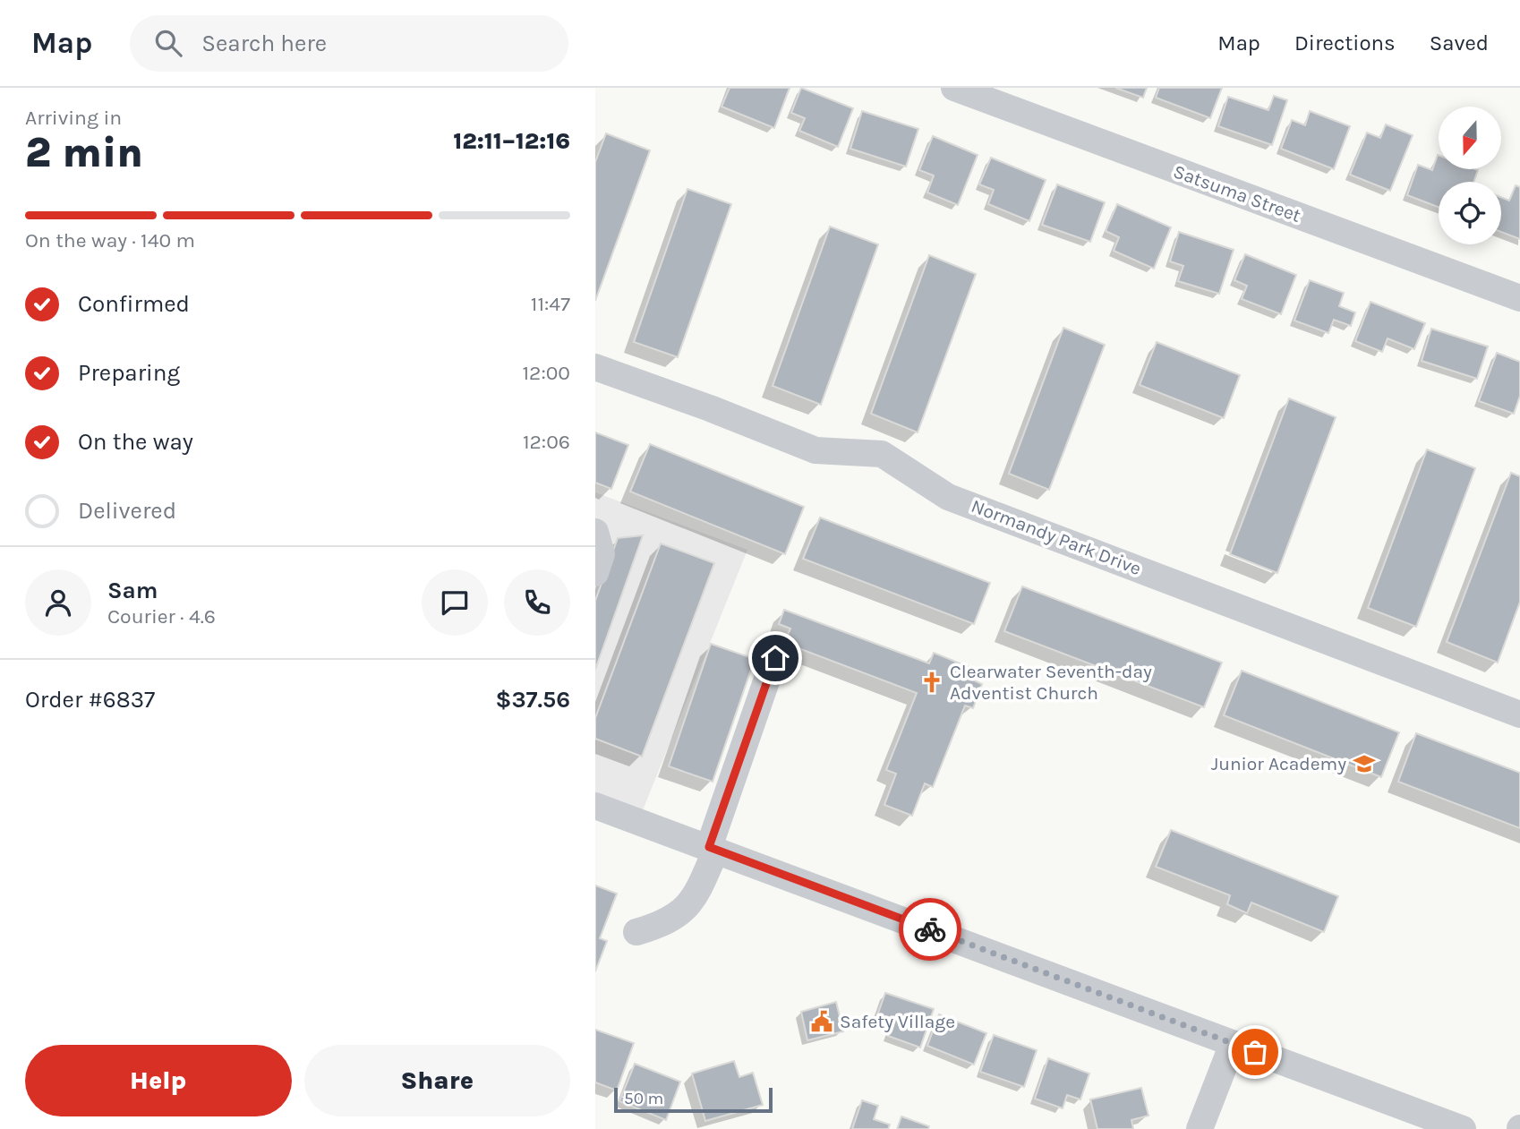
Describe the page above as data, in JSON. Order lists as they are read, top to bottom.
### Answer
{
  "streets": {
    "street": ["Satsuma Street", "Normandy Park Drive"]
  },
  "places": {
    "church": ["Clearwater Seventh-day Adventist Church"],
    "school or university": ["Junior Academy"],
    "public building": ["Safety Village"]
  },
  "scale_bar": "50 m",
  "north": "bottom",
  "page": {
    "header": "Map",
    "search": "Search here",
    "nav": ["Map", "Directions", "Saved"],
    "heading": ["2 min", "Arriving in", "12:11–12:16"],
    "panel": [
      "Sam",
      "Courier · 4.6",
      "Order #6837",
      "$37.56"
    ],
    "bar": "On the way · 140 m",
    "list": [
      ["Confirmed", "11:47"],
      ["Preparing", "12:00"],
      ["On the way", "12:06"],
      "Delivered"
    ],
    "buttons": ["Help", "Share"],
    "scale": "50 m"
  }
}
